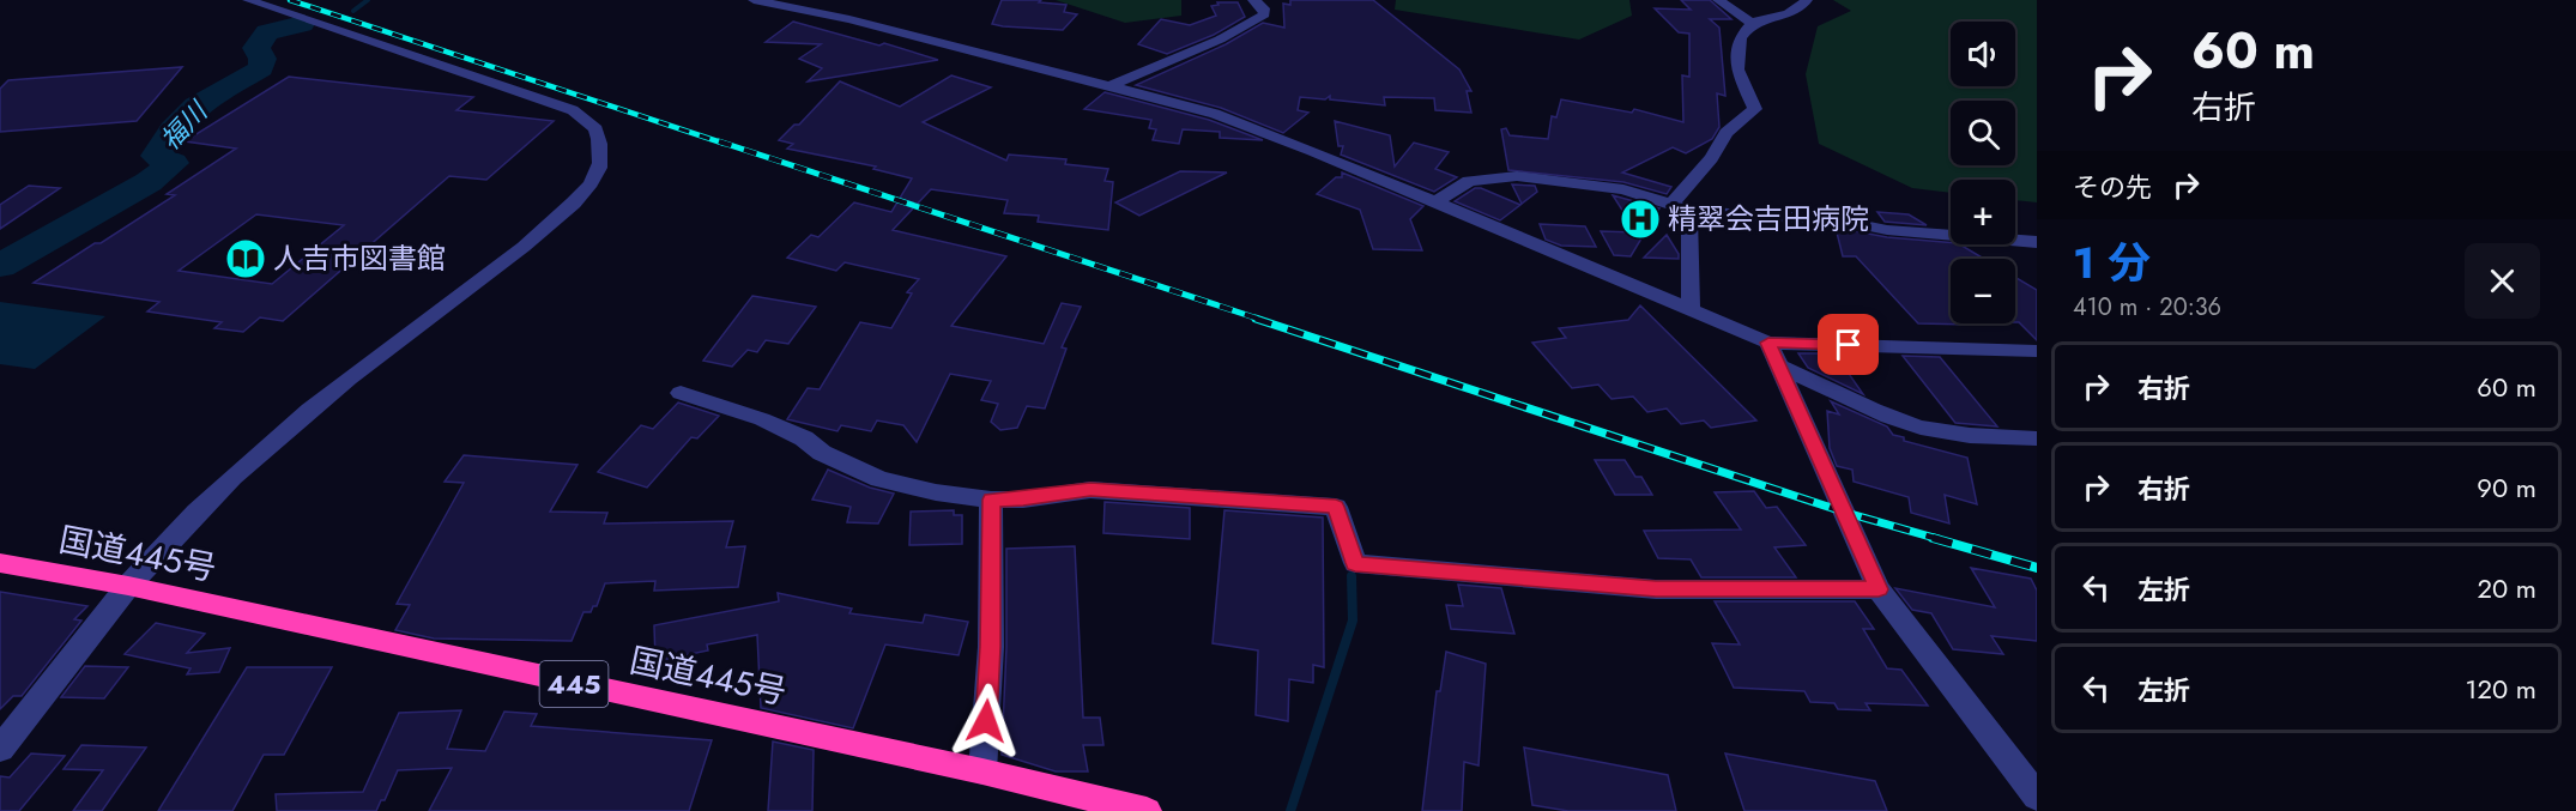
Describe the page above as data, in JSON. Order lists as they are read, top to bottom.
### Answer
{
  "streets": {
    "highway": ["国道445号", "445"]
  },
  "water": ["福川"],
  "places": {
    "hospital": ["精翠会吉田病院"],
    "library": ["人吉市図書館"]
  },
  "page": {
    "turn": ["60 m", "右折"],
    "map_buttons": ["+", "−"],
    "then": "その先",
    "heading": ["1 分", "410 m · 20:36"],
    "list": [
      {
        "name": "右折",
        "value": "60 m"
      },
      {
        "name": "右折",
        "value": "90 m"
      },
      {
        "name": "左折",
        "value": "20 m"
      },
      {
        "name": "左折",
        "value": "120 m"
      }
    ]
  }
}
